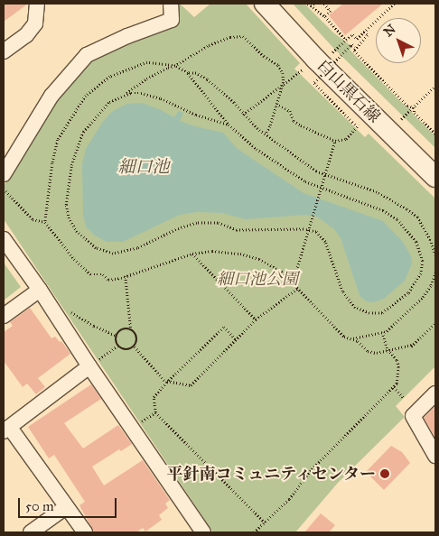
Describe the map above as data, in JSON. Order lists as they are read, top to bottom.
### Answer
{
  "streets": {
    "street": ["白山黒石線"]
  },
  "water": ["細口池"],
  "parks": ["細口池公園"],
  "places": ["平針南コミュニティセンター"],
  "scale_bar": "50 m",
  "north": "top left"
}
